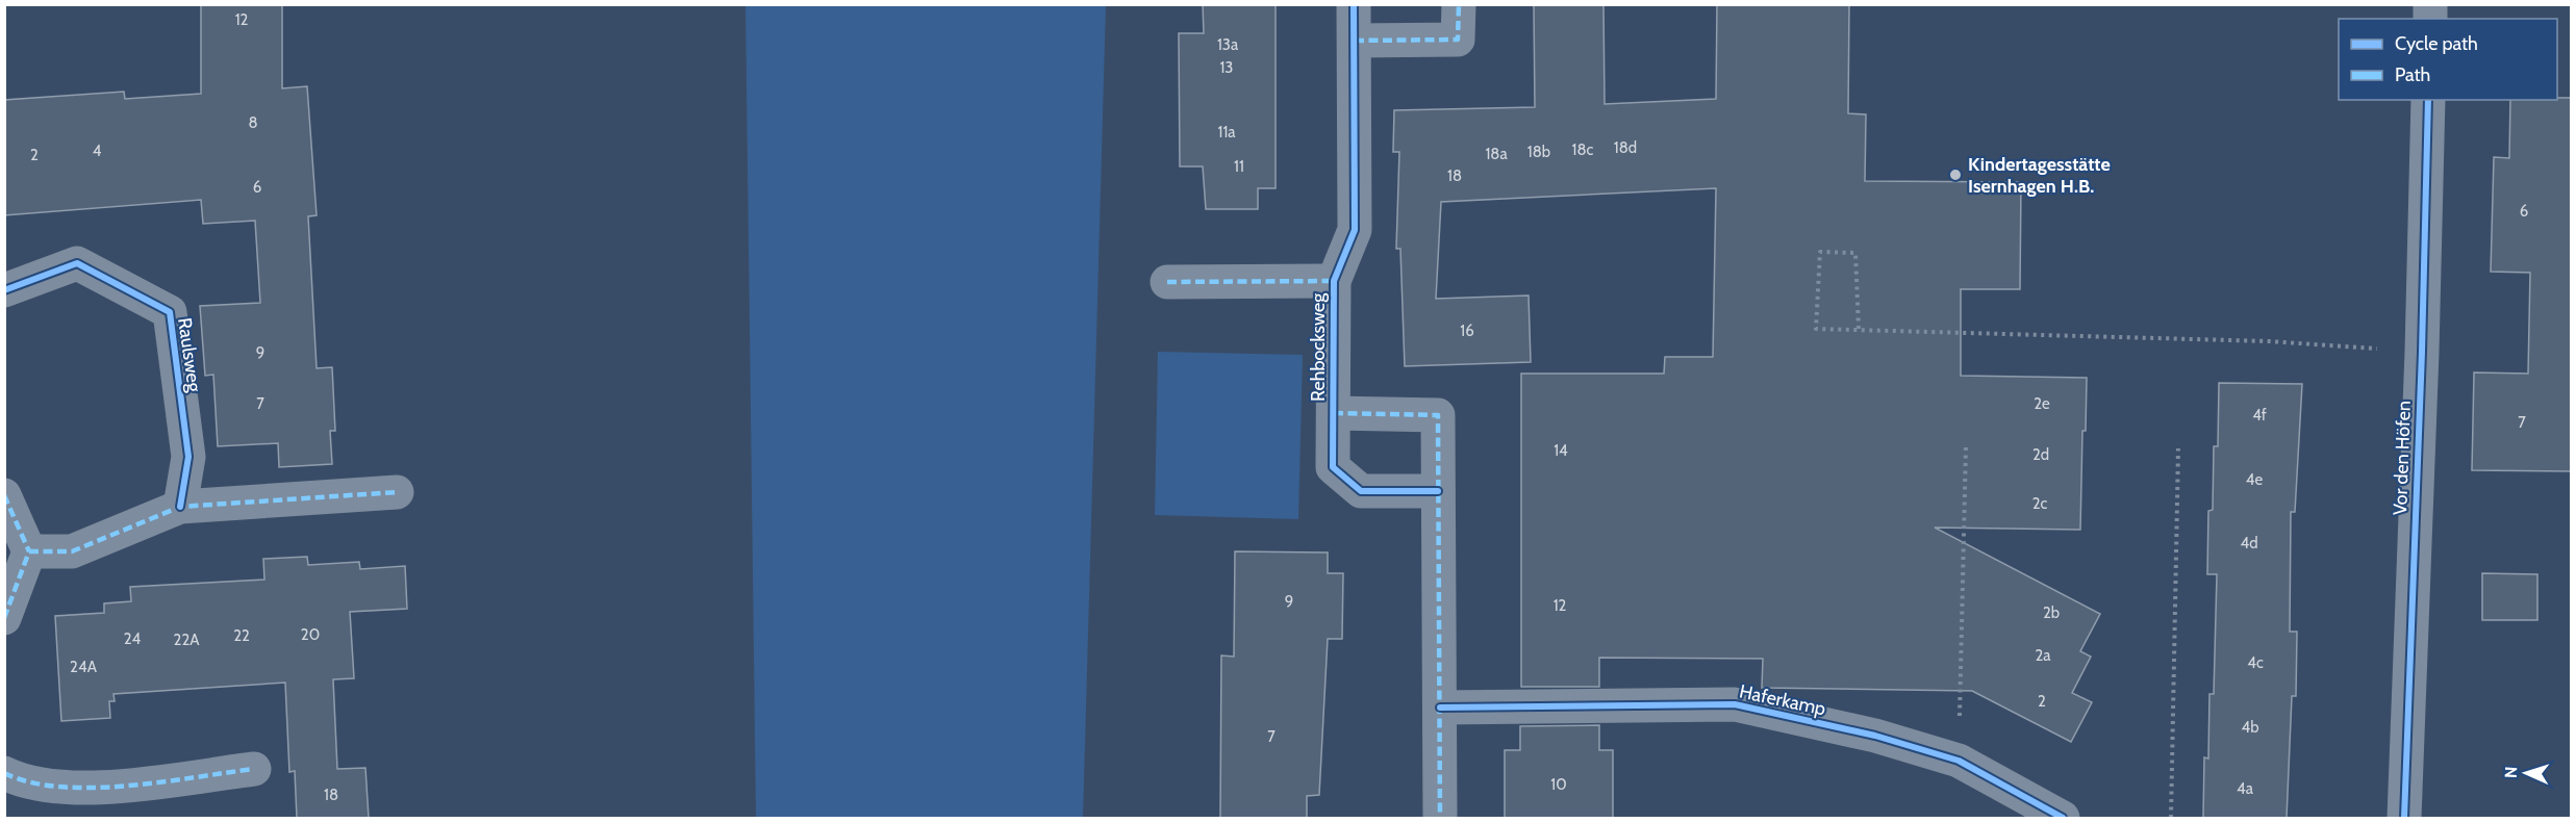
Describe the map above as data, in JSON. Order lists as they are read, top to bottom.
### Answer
{
  "streets": {
    "street": [
      "Rehbocksweg",
      "Raulsweg",
      "Vor den Höfen",
      "Haferkamp"
    ]
  },
  "crossings": [
    ["Rehbocksweg", "Haferkamp"]
  ],
  "places": ["Kindertagesstätte Isernhagen H.B."],
  "house_numbers": [
    "12",
    "13a",
    "13",
    "8",
    "11a",
    "18d",
    "18c",
    "4",
    "18b",
    "18a",
    "2",
    "11",
    "18",
    "6",
    "6",
    "16",
    "9",
    "7",
    "2e",
    "4f",
    "7",
    "14",
    "2d",
    "4e",
    "2c",
    "4d",
    "9",
    "12",
    "2b",
    "20",
    "22",
    "24",
    "22A",
    "2a",
    "4c",
    "24A",
    "2",
    "4b",
    "7",
    "10",
    "4a",
    "18"
  ],
  "legend": ["Cycle path", "Path"],
  "north": "left"
}
